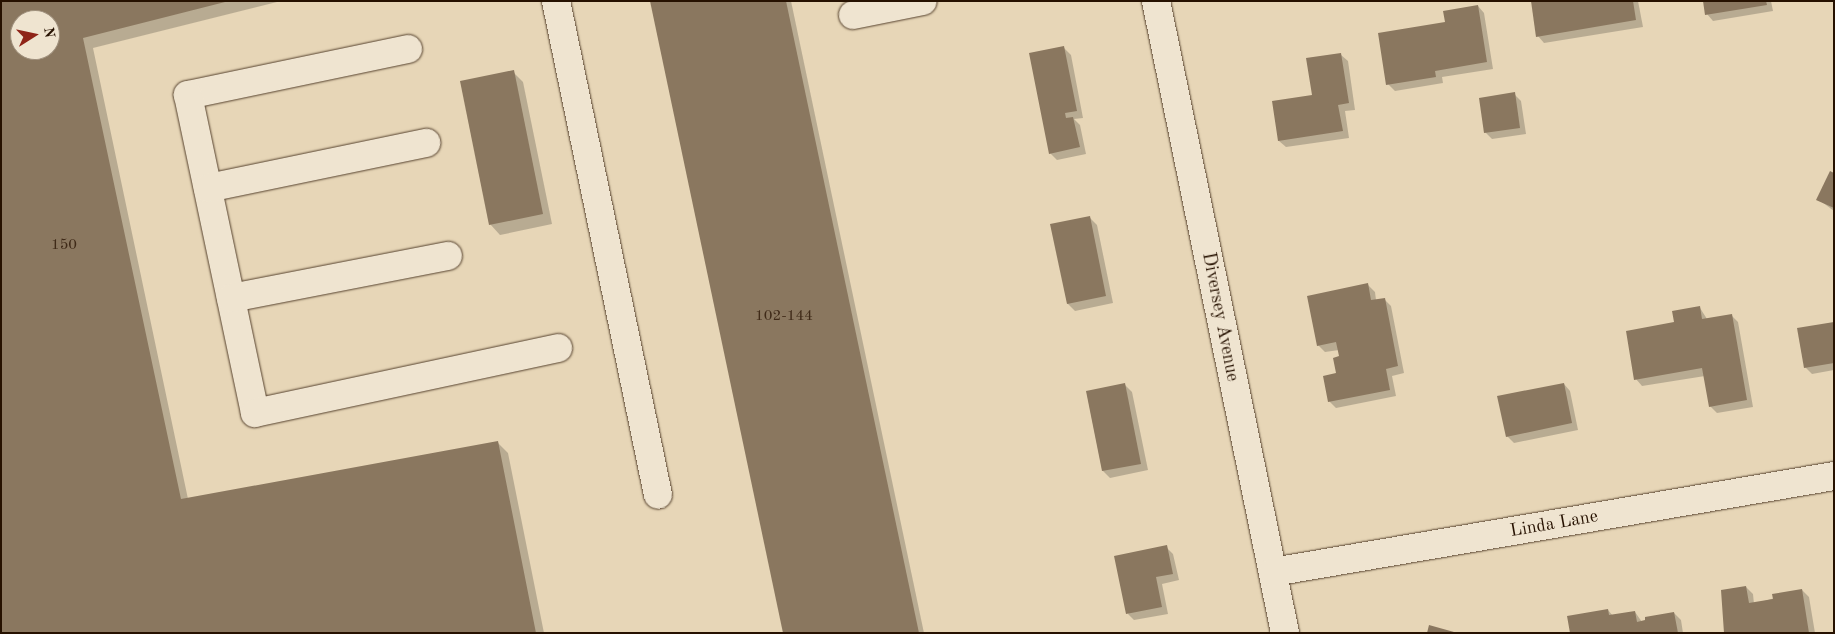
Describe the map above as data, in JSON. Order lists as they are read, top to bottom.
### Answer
{
  "streets": {
    "street": ["Diversey Avenue", "Linda Lane"]
  },
  "crossings": [
    ["Diversey Avenue", "Linda Lane"]
  ],
  "house_numbers": ["150", "102-144"],
  "north": "right"
}
